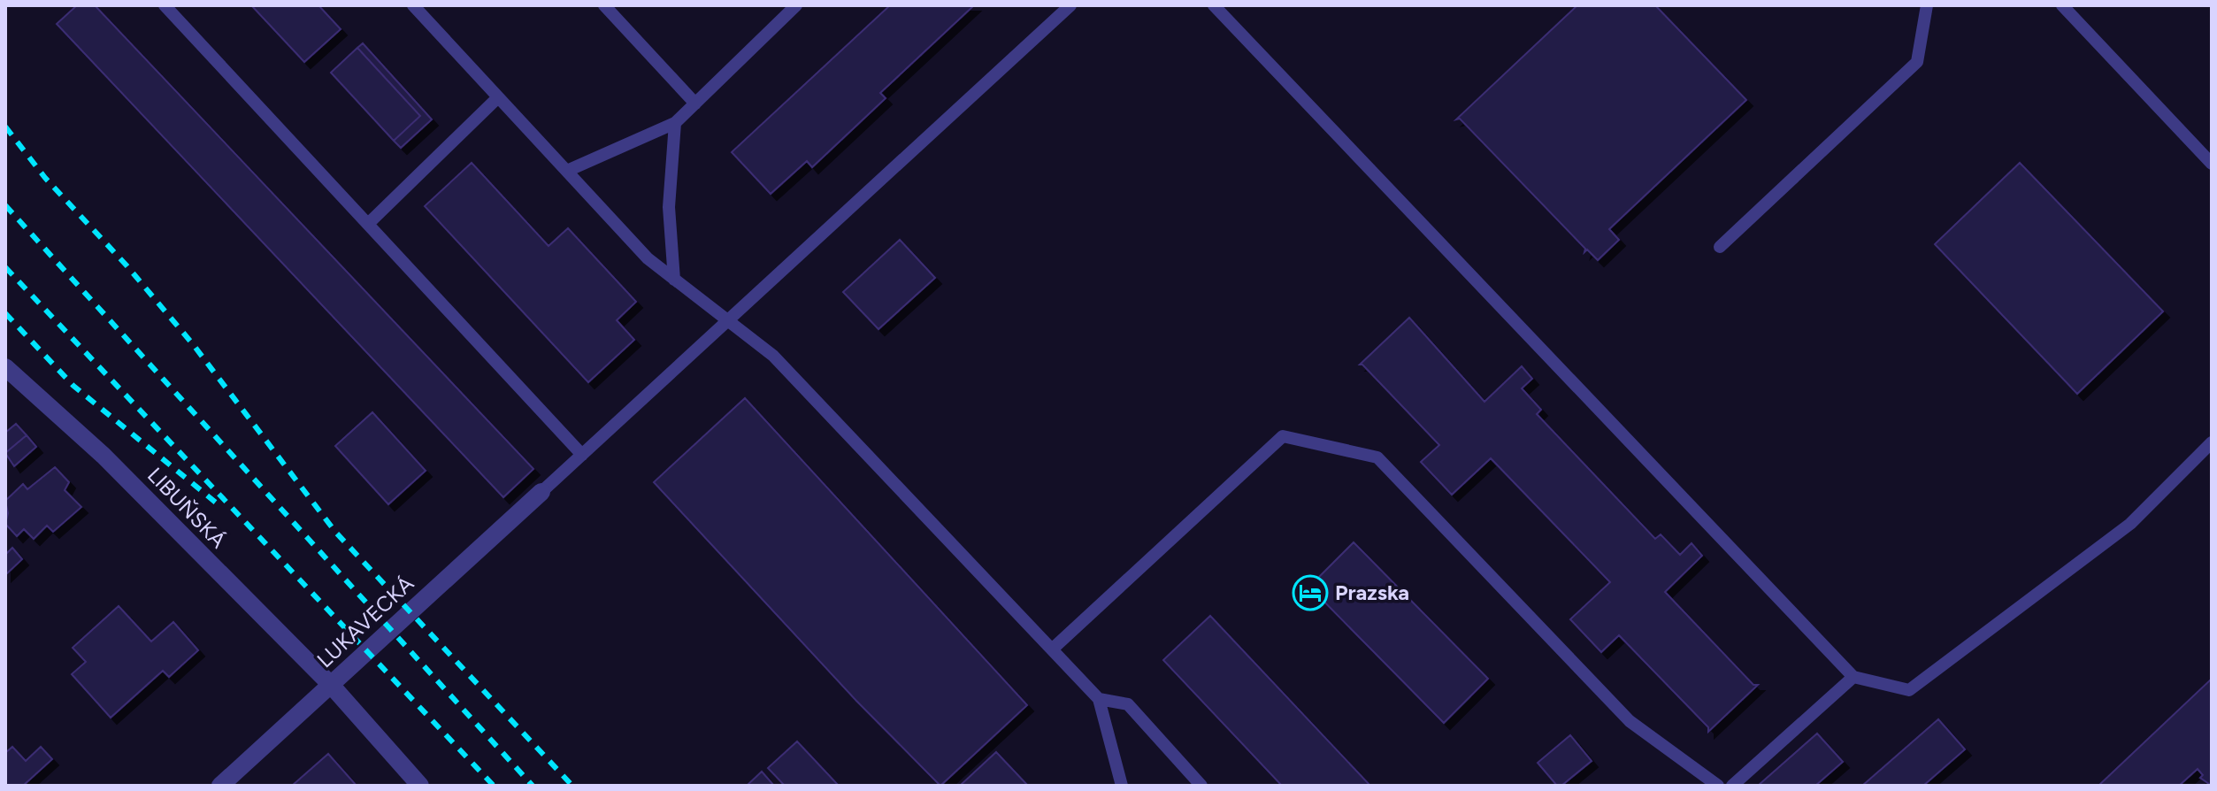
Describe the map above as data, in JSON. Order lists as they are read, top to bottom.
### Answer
{
  "streets": {
    "street": ["LIBUŇSKÁ", "LUKAVECKÁ"]
  },
  "crossings": [
    ["LIBUŇSKÁ", "LUKAVECKÁ"]
  ],
  "places": {
    "hotel": ["Prazska"]
  }
}
